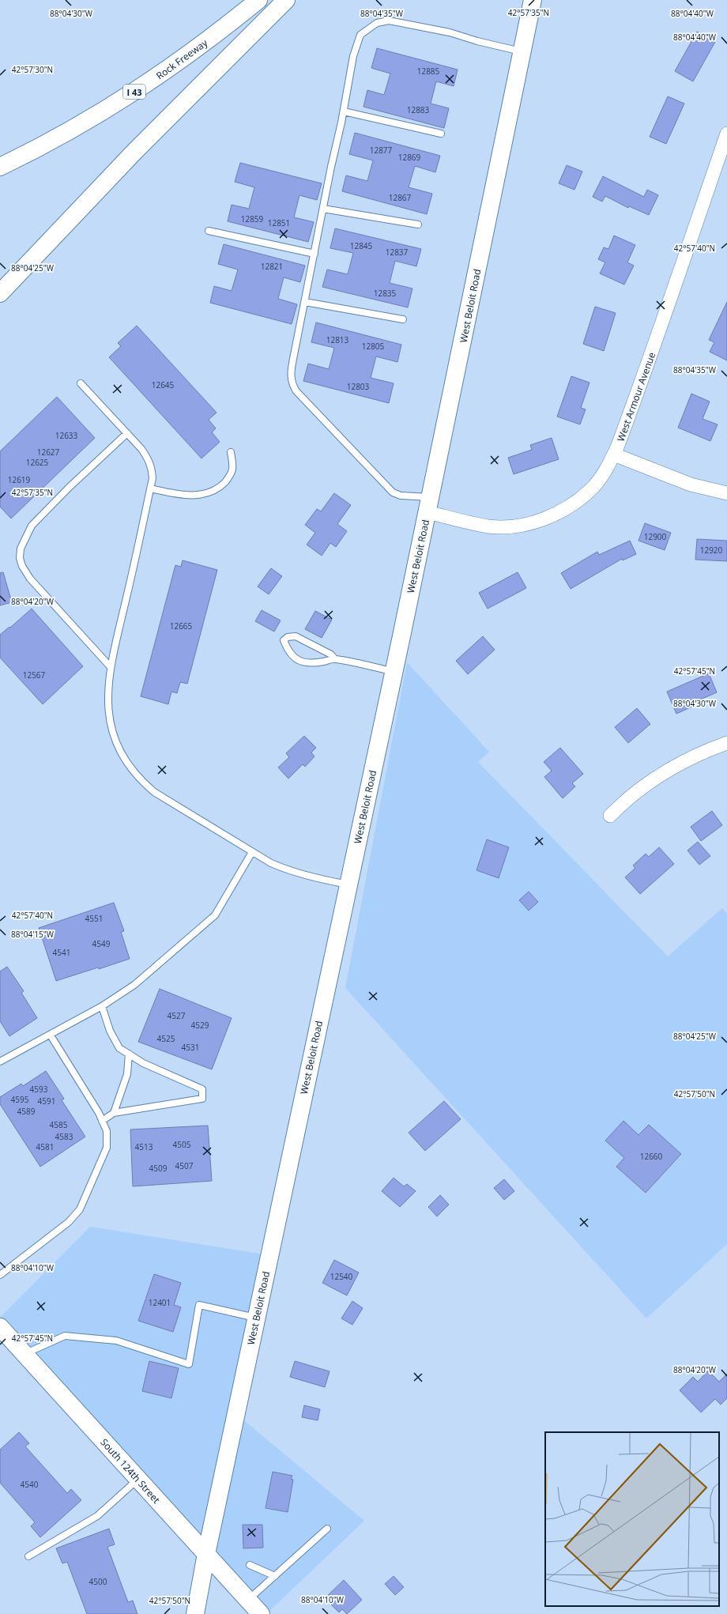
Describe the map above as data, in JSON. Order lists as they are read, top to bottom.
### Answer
{
  "streets": {
    "main road": [
      "Rock Freeway",
      "I 43",
      "West Beloit Road",
      "South 124th Street"
    ],
    "street": ["West Armour Avenue"]
  },
  "crossings": [
    ["West Beloit Road", "West Armour Avenue"],
    ["West Beloit Road", "South 124th Street"]
  ],
  "house_numbers": [
    "12885",
    "12883",
    "12877",
    "12869",
    "12867",
    "12859",
    "12851",
    "12845",
    "12837",
    "12821",
    "12835",
    "12813",
    "12805",
    "12645",
    "12803",
    "12633",
    "12627",
    "12625",
    "12619",
    "12900",
    "12920",
    "12665",
    "12567",
    "4551",
    "4549",
    "4541",
    "4527",
    "4529",
    "4525",
    "4531",
    "4593",
    "4595",
    "4591",
    "4589",
    "4585",
    "4583",
    "4505",
    "4581",
    "4513",
    "12660",
    "4507",
    "4509",
    "12540",
    "12401",
    "4540",
    "4500"
  ],
  "coordinates": [
    "42°57'35\"N",
    "88°04'30\"W",
    "88°04'35\"W",
    "88°04'40\"W",
    "42°57'30\"N",
    "42°57'40\"N",
    "88°04'25\"W",
    "88°04'20\"W",
    "42°57'45\"N",
    "88°04'15\"W",
    "42°57'50\"N",
    "88°04'10\"W"
  ]
}
